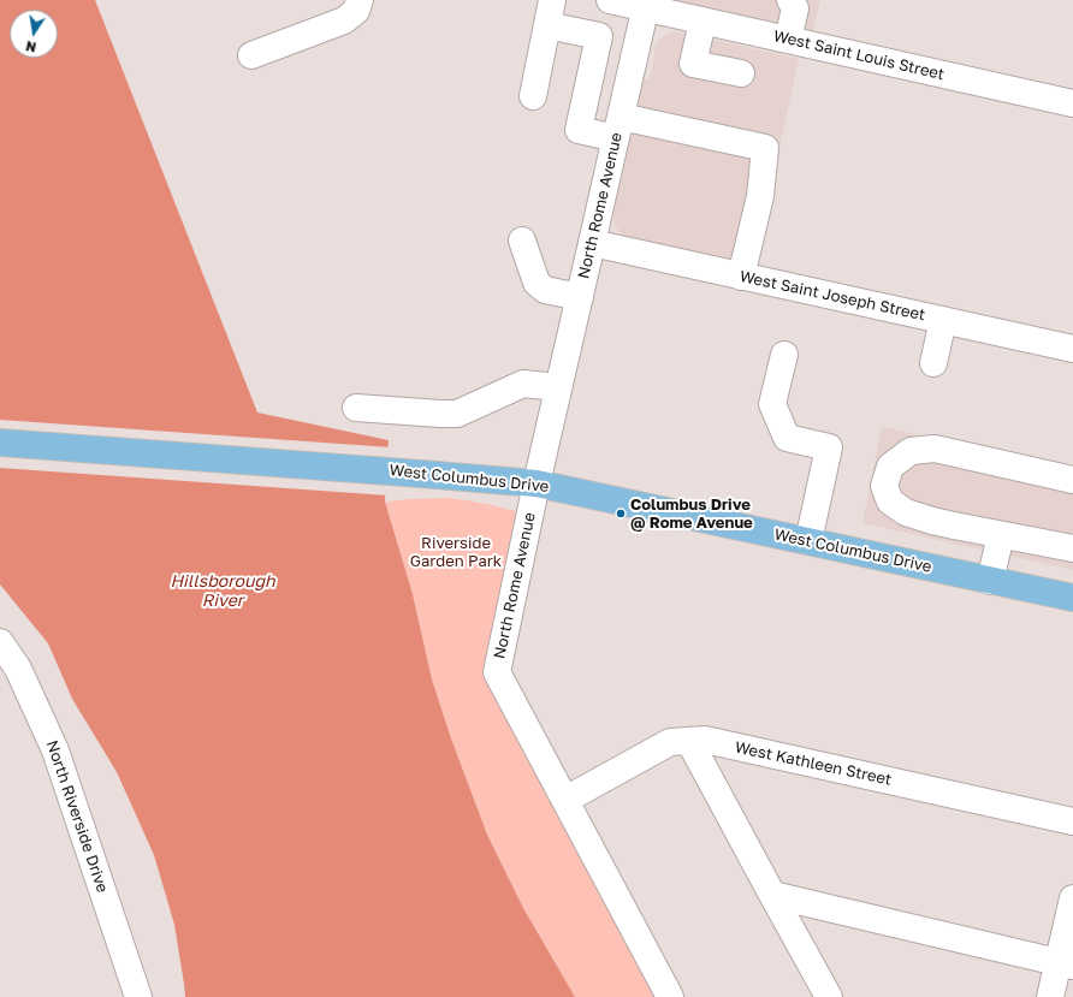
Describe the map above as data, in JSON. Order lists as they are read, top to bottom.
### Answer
{
  "streets": {
    "main road": ["West Columbus Drive"],
    "street": [
      "West Saint Louis Street",
      "North Rome Avenue",
      "West Saint Joseph Street",
      "West Kathleen Street",
      "North Riverside Drive"
    ]
  },
  "crossings": [
    ["West Saint Louis Street", "North Rome Avenue"],
    ["North Rome Avenue", "West Saint Joseph Street"],
    ["North Rome Avenue", "West Columbus Drive"],
    ["North Rome Avenue", "West Kathleen Street"]
  ],
  "water": ["Hillsborough River"],
  "parks": ["Riverside Garden Park"],
  "places": ["Columbus Drive @ Rome Avenue"],
  "north": "bottom"
}
